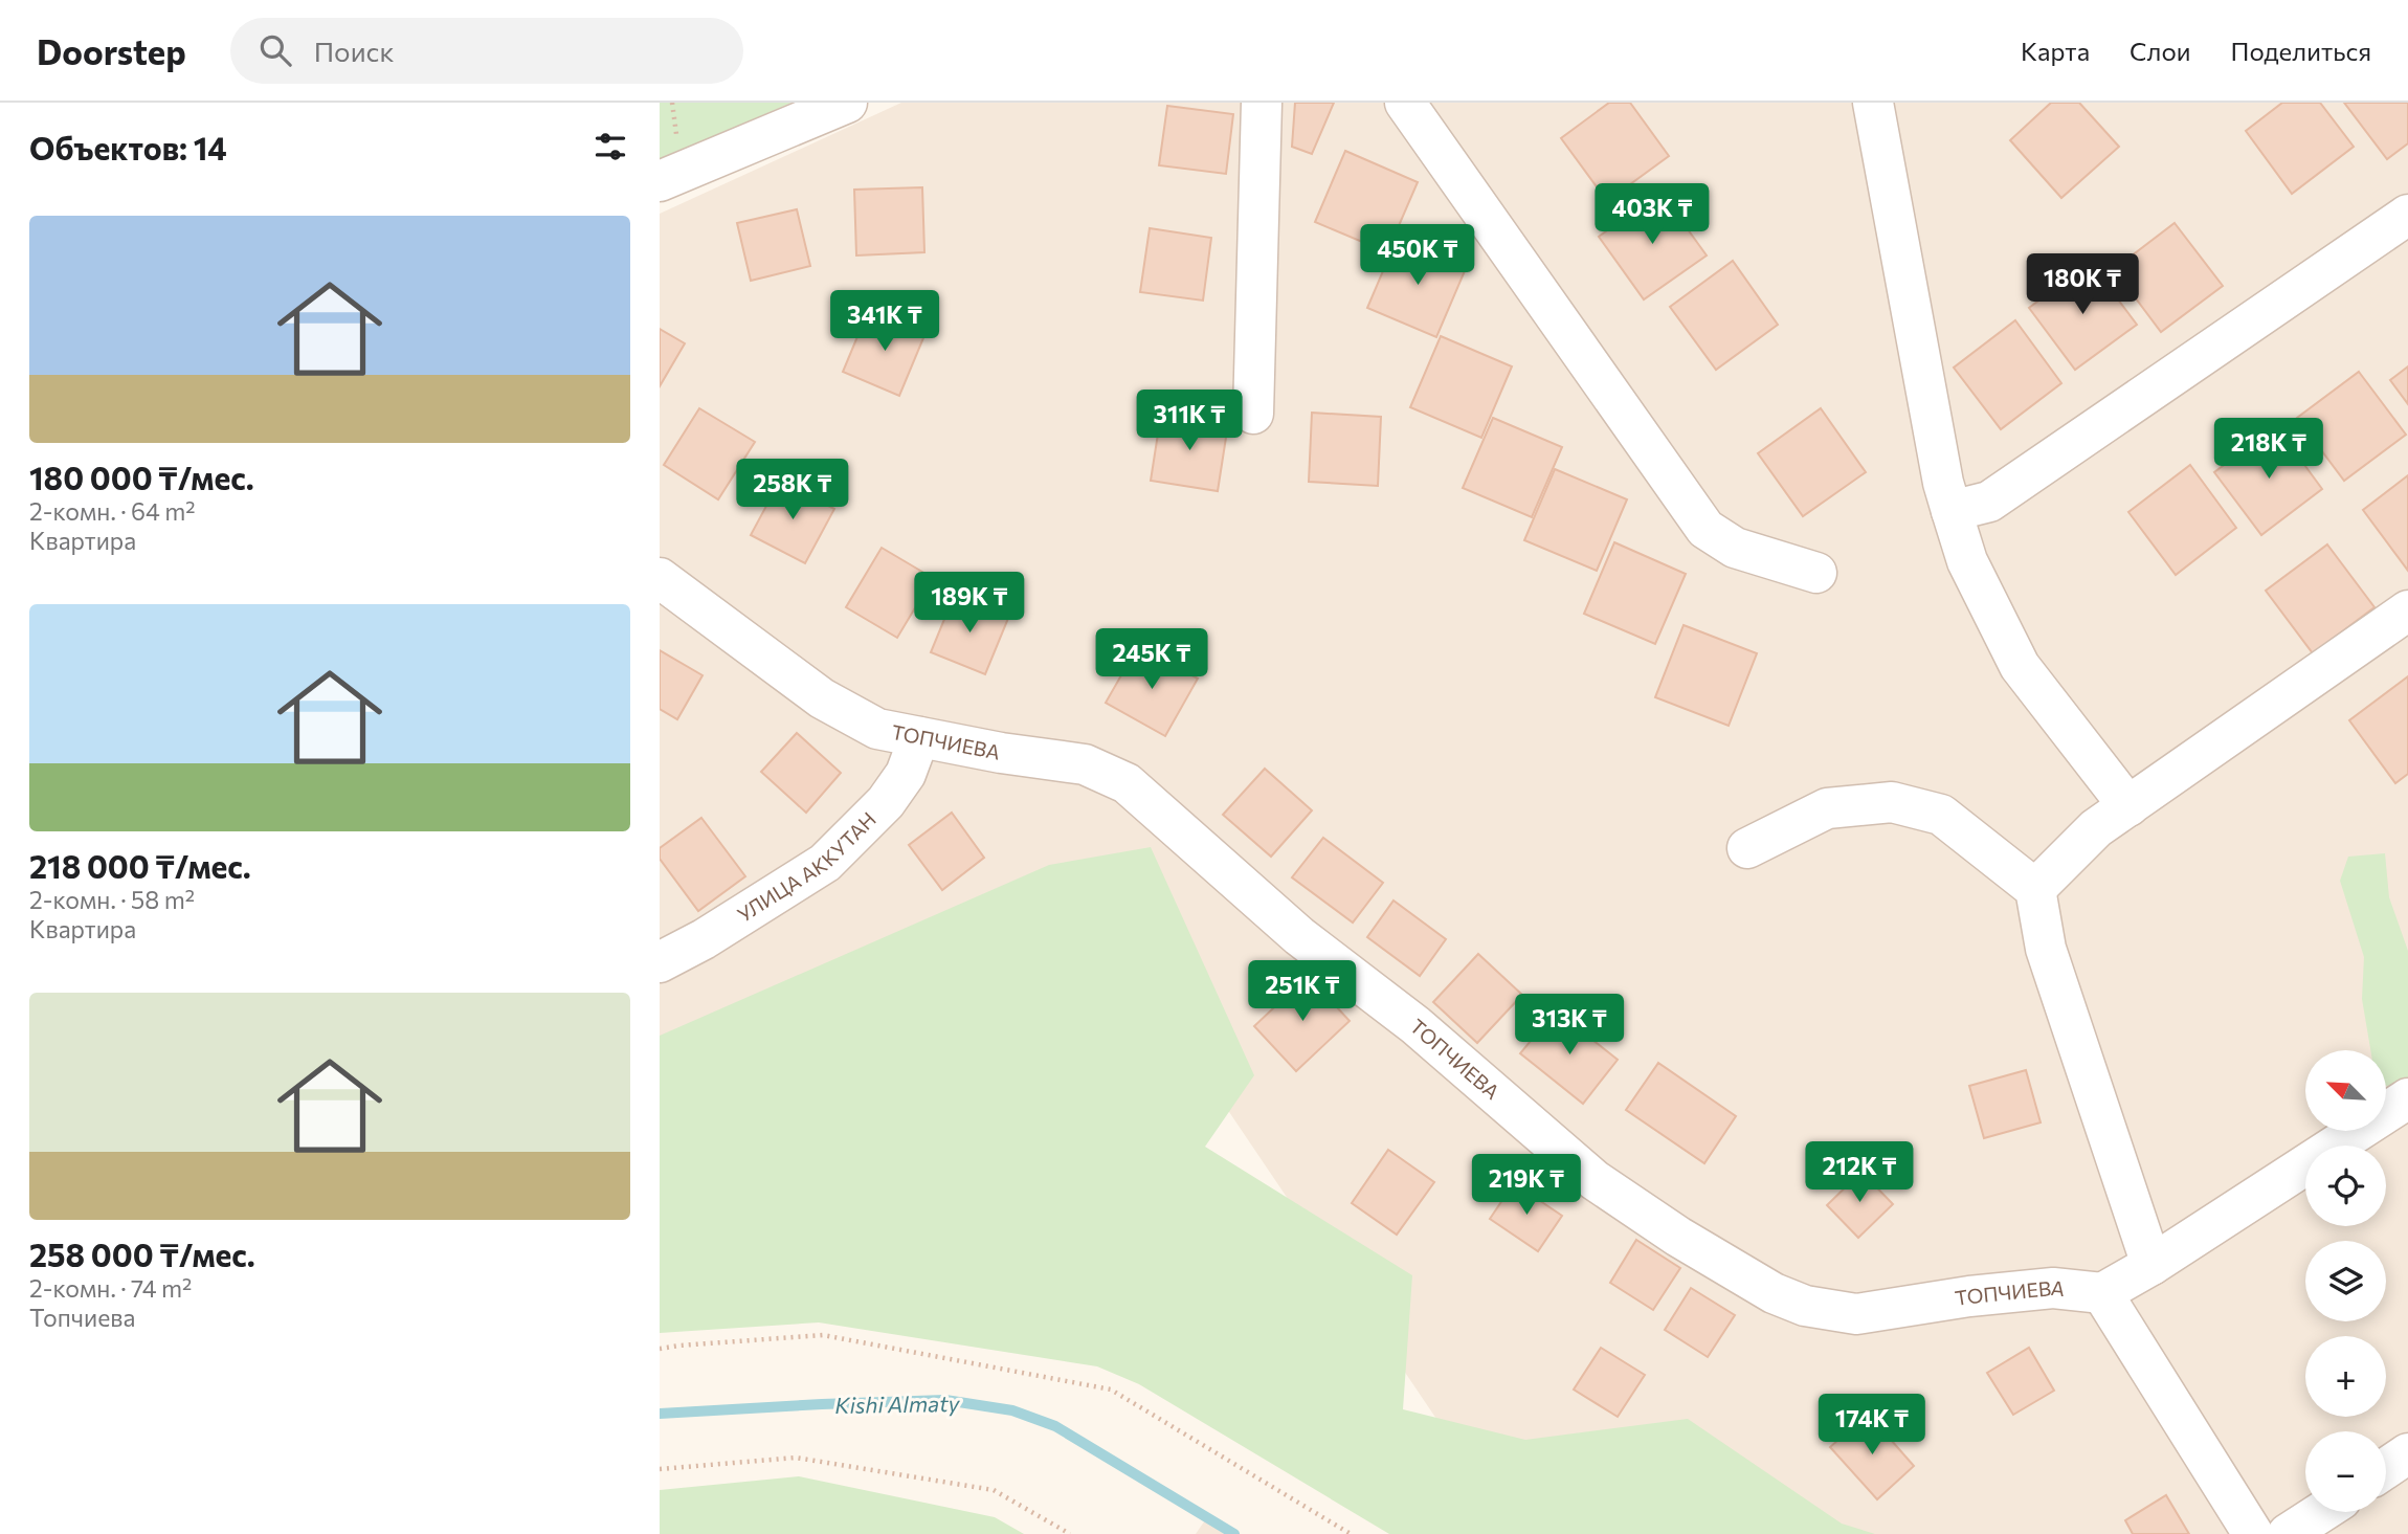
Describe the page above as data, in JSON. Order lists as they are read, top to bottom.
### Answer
{
  "streets": {
    "street": ["ТОПЧИЕВА", "УЛИЦА АККУТАН"]
  },
  "crossings": [
    ["ТОПЧИЕВА", "УЛИЦА АККУТАН"]
  ],
  "water": ["Kіshі Almaty"],
  "north": "top left",
  "page": {
    "header": "Doorstep",
    "search": "Поиск",
    "nav": ["Карта", "Слои", "Поделиться"],
    "heading": "Объектов: 14",
    "price": [
      "403K ₸",
      "450K ₸",
      "180K ₸",
      "341K ₸",
      "311K ₸",
      "218K ₸",
      "258K ₸",
      "189K ₸",
      "245K ₸",
      "251K ₸",
      "313K ₸",
      "212K ₸",
      "219K ₸",
      "174K ₸"
    ],
    "list": [
      {
        "name": "180 000 ₸/мес.",
        "note": "2-комн. · 64 m² · Квартира"
      },
      {
        "name": "218 000 ₸/мес.",
        "note": "2-комн. · 58 m² · Квартира"
      },
      {
        "name": "258 000 ₸/мес.",
        "note": "2-комн. · 74 m² · Топчиева"
      }
    ],
    "map_buttons": ["+", "−"]
  }
}
